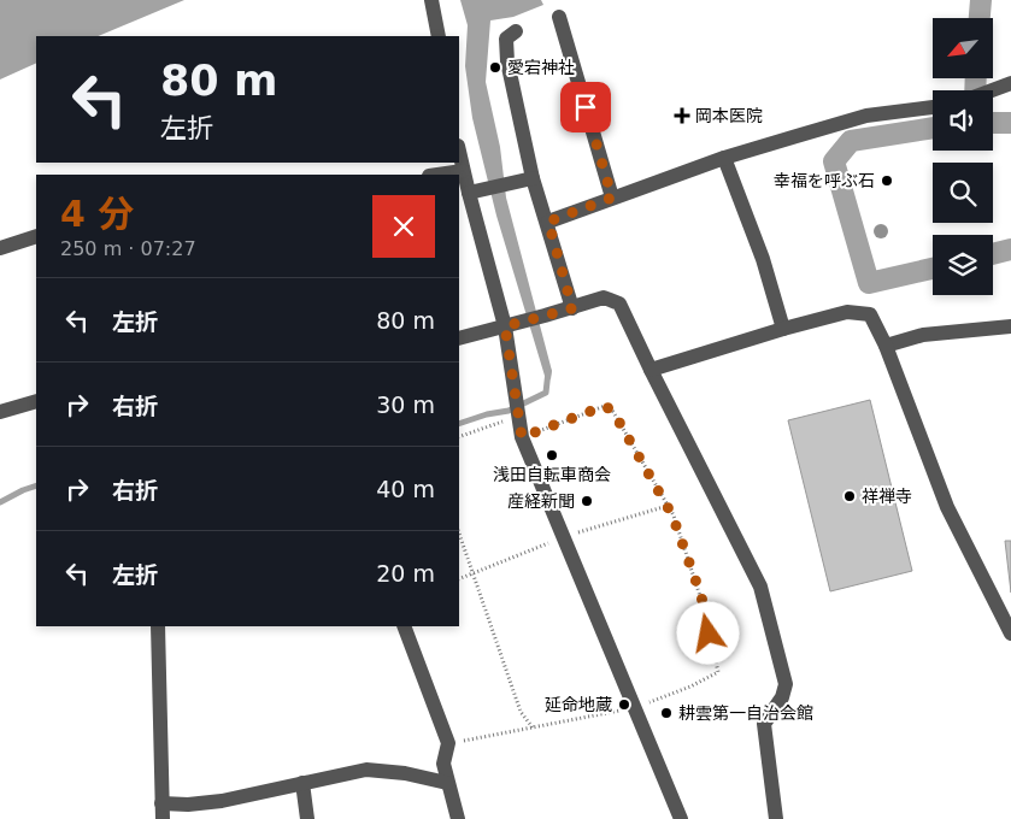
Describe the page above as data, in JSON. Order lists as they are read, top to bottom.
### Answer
{
  "places": {
    "other": [
      "愛宕神社",
      "幸福を呼ぶ石",
      "浅田自転車商会",
      "祥禅寺",
      "産経新聞",
      "延命地蔵",
      "耕雲第一自治会館"
    ],
    "health": ["岡本医院"]
  },
  "north": "bottom left",
  "page": {
    "turn": ["80 m", "左折"],
    "heading": ["4 分", "250 m · 07:27"],
    "list": [
      {
        "name": "左折",
        "value": "80 m"
      },
      {
        "name": "右折",
        "value": "30 m"
      },
      {
        "name": "右折",
        "value": "40 m"
      },
      {
        "name": "左折",
        "value": "20 m"
      }
    ]
  }
}
